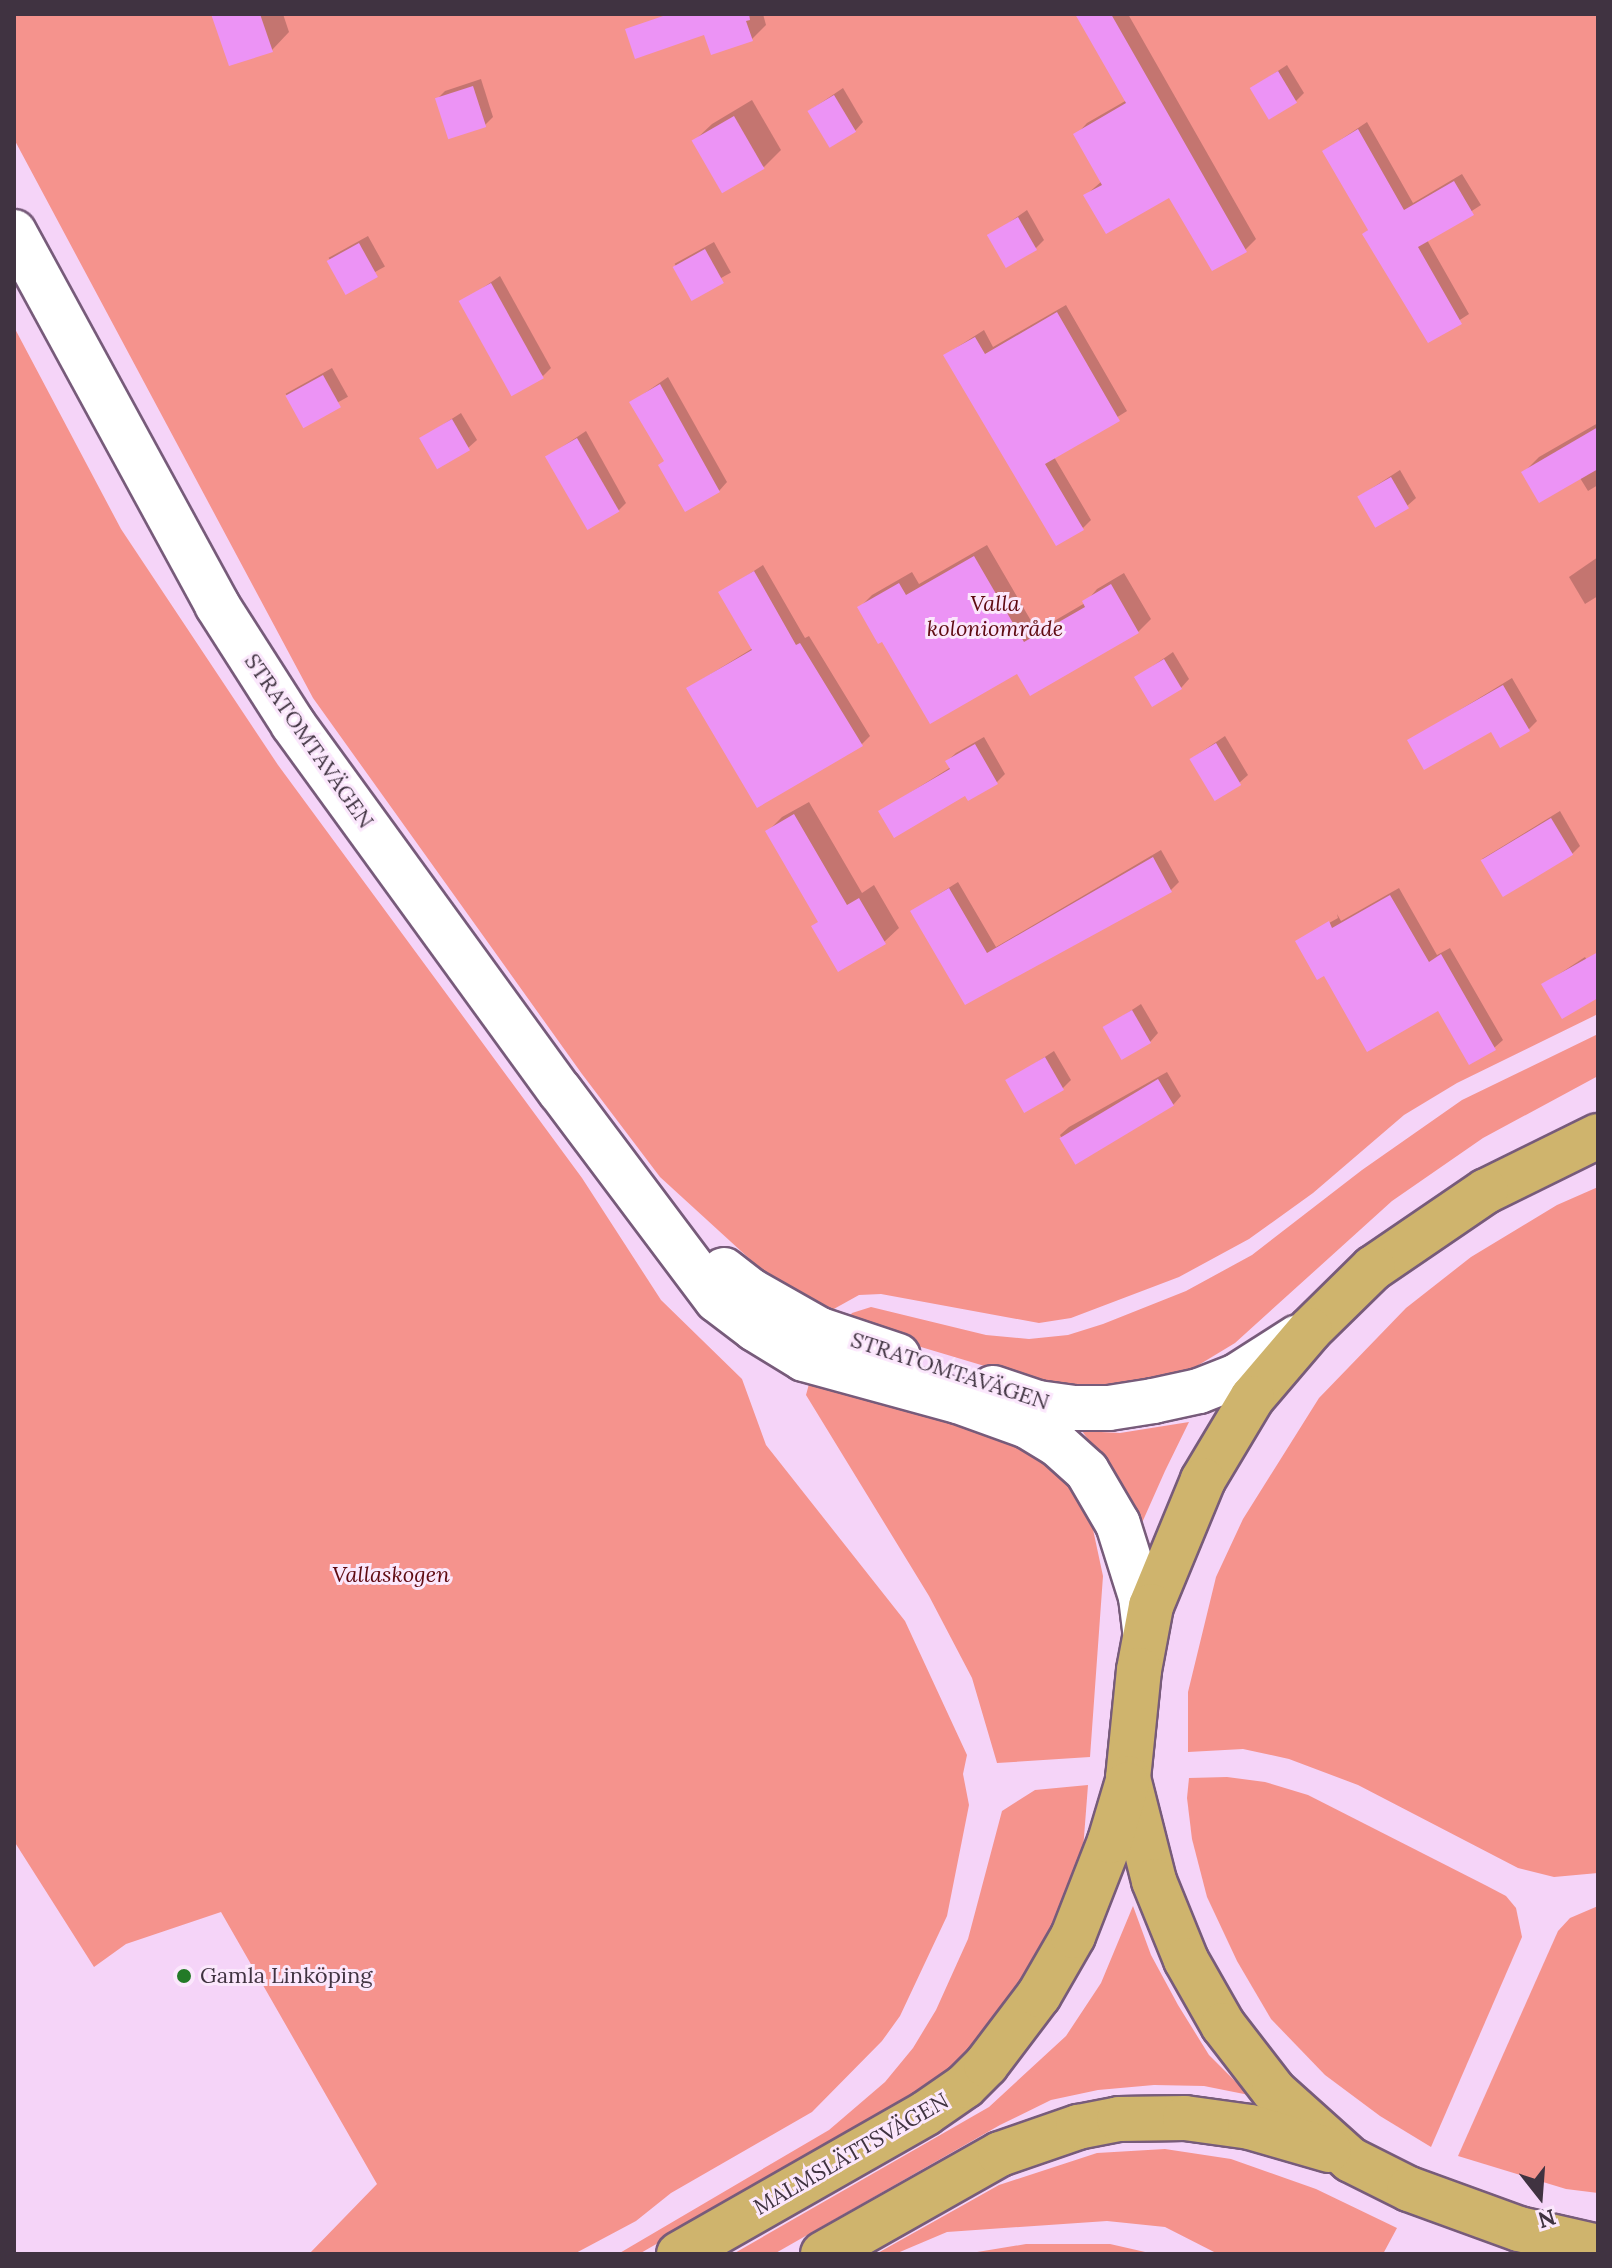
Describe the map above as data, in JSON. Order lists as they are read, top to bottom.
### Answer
{
  "streets": {
    "main road": ["MALMSLÄTTSVÄGEN"],
    "street": ["STRATOMTAVÄGEN"]
  },
  "parks": ["Valla koloniområde", "Vallaskogen"],
  "places": ["Gamla Linköping"],
  "north": "bottom"
}
